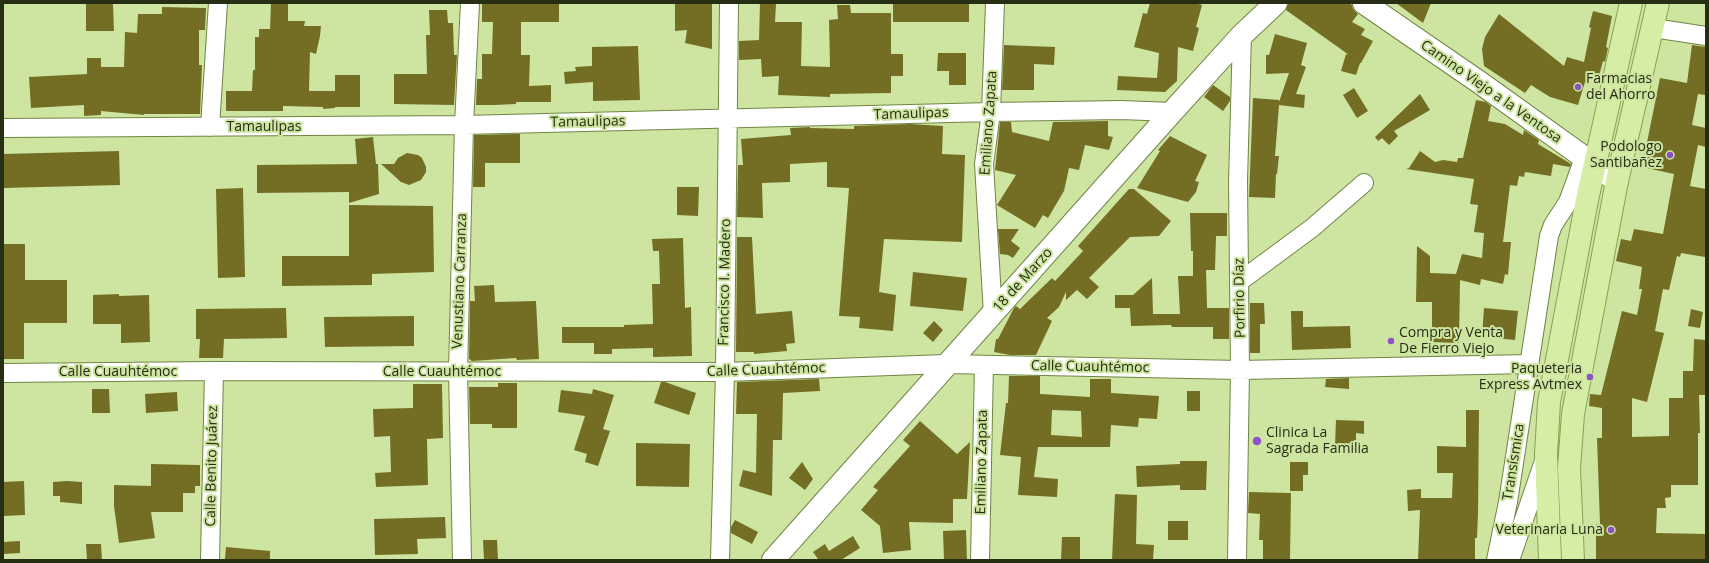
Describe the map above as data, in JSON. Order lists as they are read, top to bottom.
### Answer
{
  "streets": {
    "main road": ["Camino Viejo a la Ventosa", "18 de Marzo"],
    "street": [
      "Tamaulipas",
      "Emiliano Zapata",
      "Venustiano Carranza",
      "Francisco I. Madero",
      "Porfirio Díaz",
      "Calle Cuauhtémoc",
      "Transísmica",
      "Calle Benito Juárez"
    ]
  },
  "crossings": [
    ["Camino Viejo a la Ventosa", "Transísmica"],
    ["Tamaulipas", "Emiliano Zapata"],
    ["Tamaulipas", "18 de Marzo"],
    ["Tamaulipas", "Venustiano Carranza"],
    ["Tamaulipas", "Francisco I. Madero"],
    ["Emiliano Zapata", "18 de Marzo"],
    ["Emiliano Zapata", "Calle Cuauhtémoc"],
    ["18 de Marzo", "Porfirio Díaz"],
    ["18 de Marzo", "Calle Cuauhtémoc"],
    ["Venustiano Carranza", "Calle Cuauhtémoc"],
    ["Francisco I. Madero", "Calle Cuauhtémoc"],
    ["Porfirio Díaz", "Calle Cuauhtémoc"],
    ["Calle Cuauhtémoc", "Transísmica"],
    ["Calle Cuauhtémoc", "Calle Benito Juárez"]
  ],
  "places": [
    "Farmacias del Ahorro",
    "Podologo Santibañez",
    "Compra y Venta De Fierro Viejo",
    "Paqueteria Express Avtmex",
    "Clinica La Sagrada Familia",
    "Veterinaria Luna"
  ]
}
